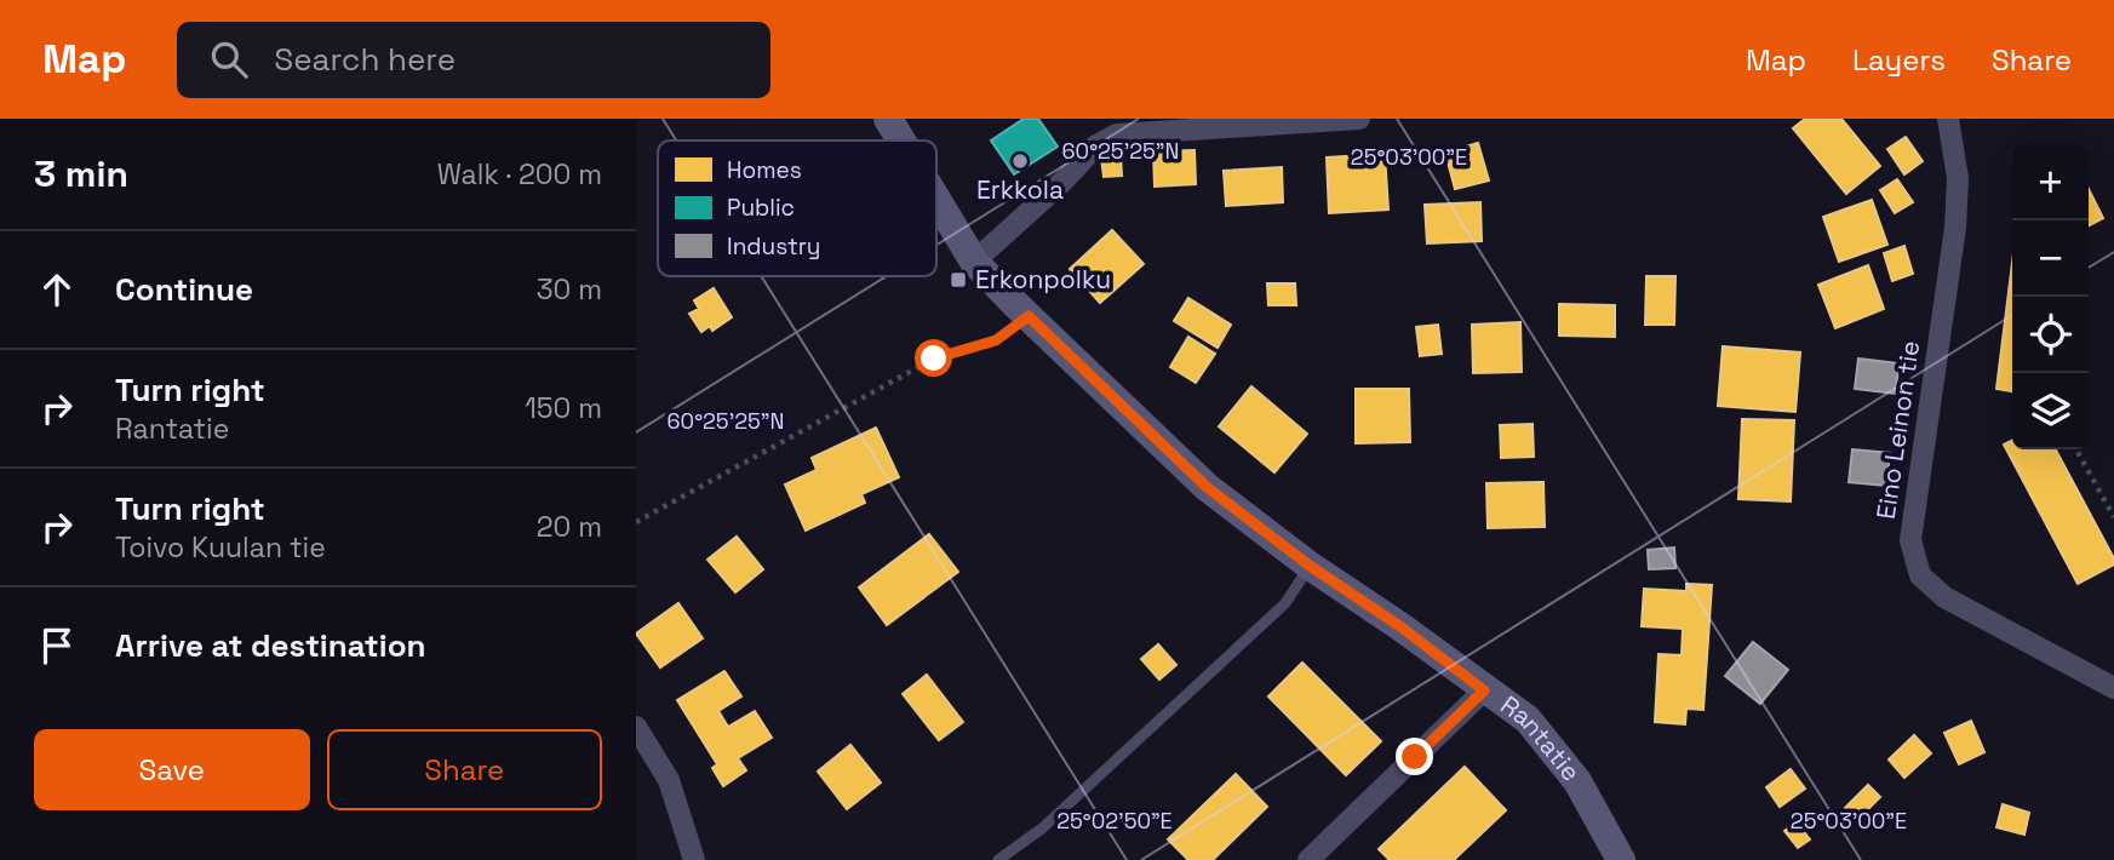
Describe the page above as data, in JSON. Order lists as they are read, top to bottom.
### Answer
{
  "streets": {
    "street": ["Eino Leinon tie", "Rantatie"]
  },
  "places": {
    "other": ["Erkkola"],
    "transit": ["Erkonpolku"]
  },
  "legend": ["Homes", "Public", "Industry"],
  "page": {
    "header": "Map",
    "search": "Search here",
    "nav": ["Map", "Layers", "Share"],
    "heading": ["3 min", "Walk · 200 m"],
    "map_buttons": ["+", "−"],
    "list": [
      ["Continue", "30 m"],
      ["Turn right", "Rantatie", "150 m"],
      ["Turn right", "Toivo Kuulan tie", "20 m"],
      "Arrive at destination"
    ],
    "buttons": ["Save", "Share"]
  },
  "coordinates": ["60°25'25\"N", "25°03'00\"E", "25°02'50\"E"]
}
